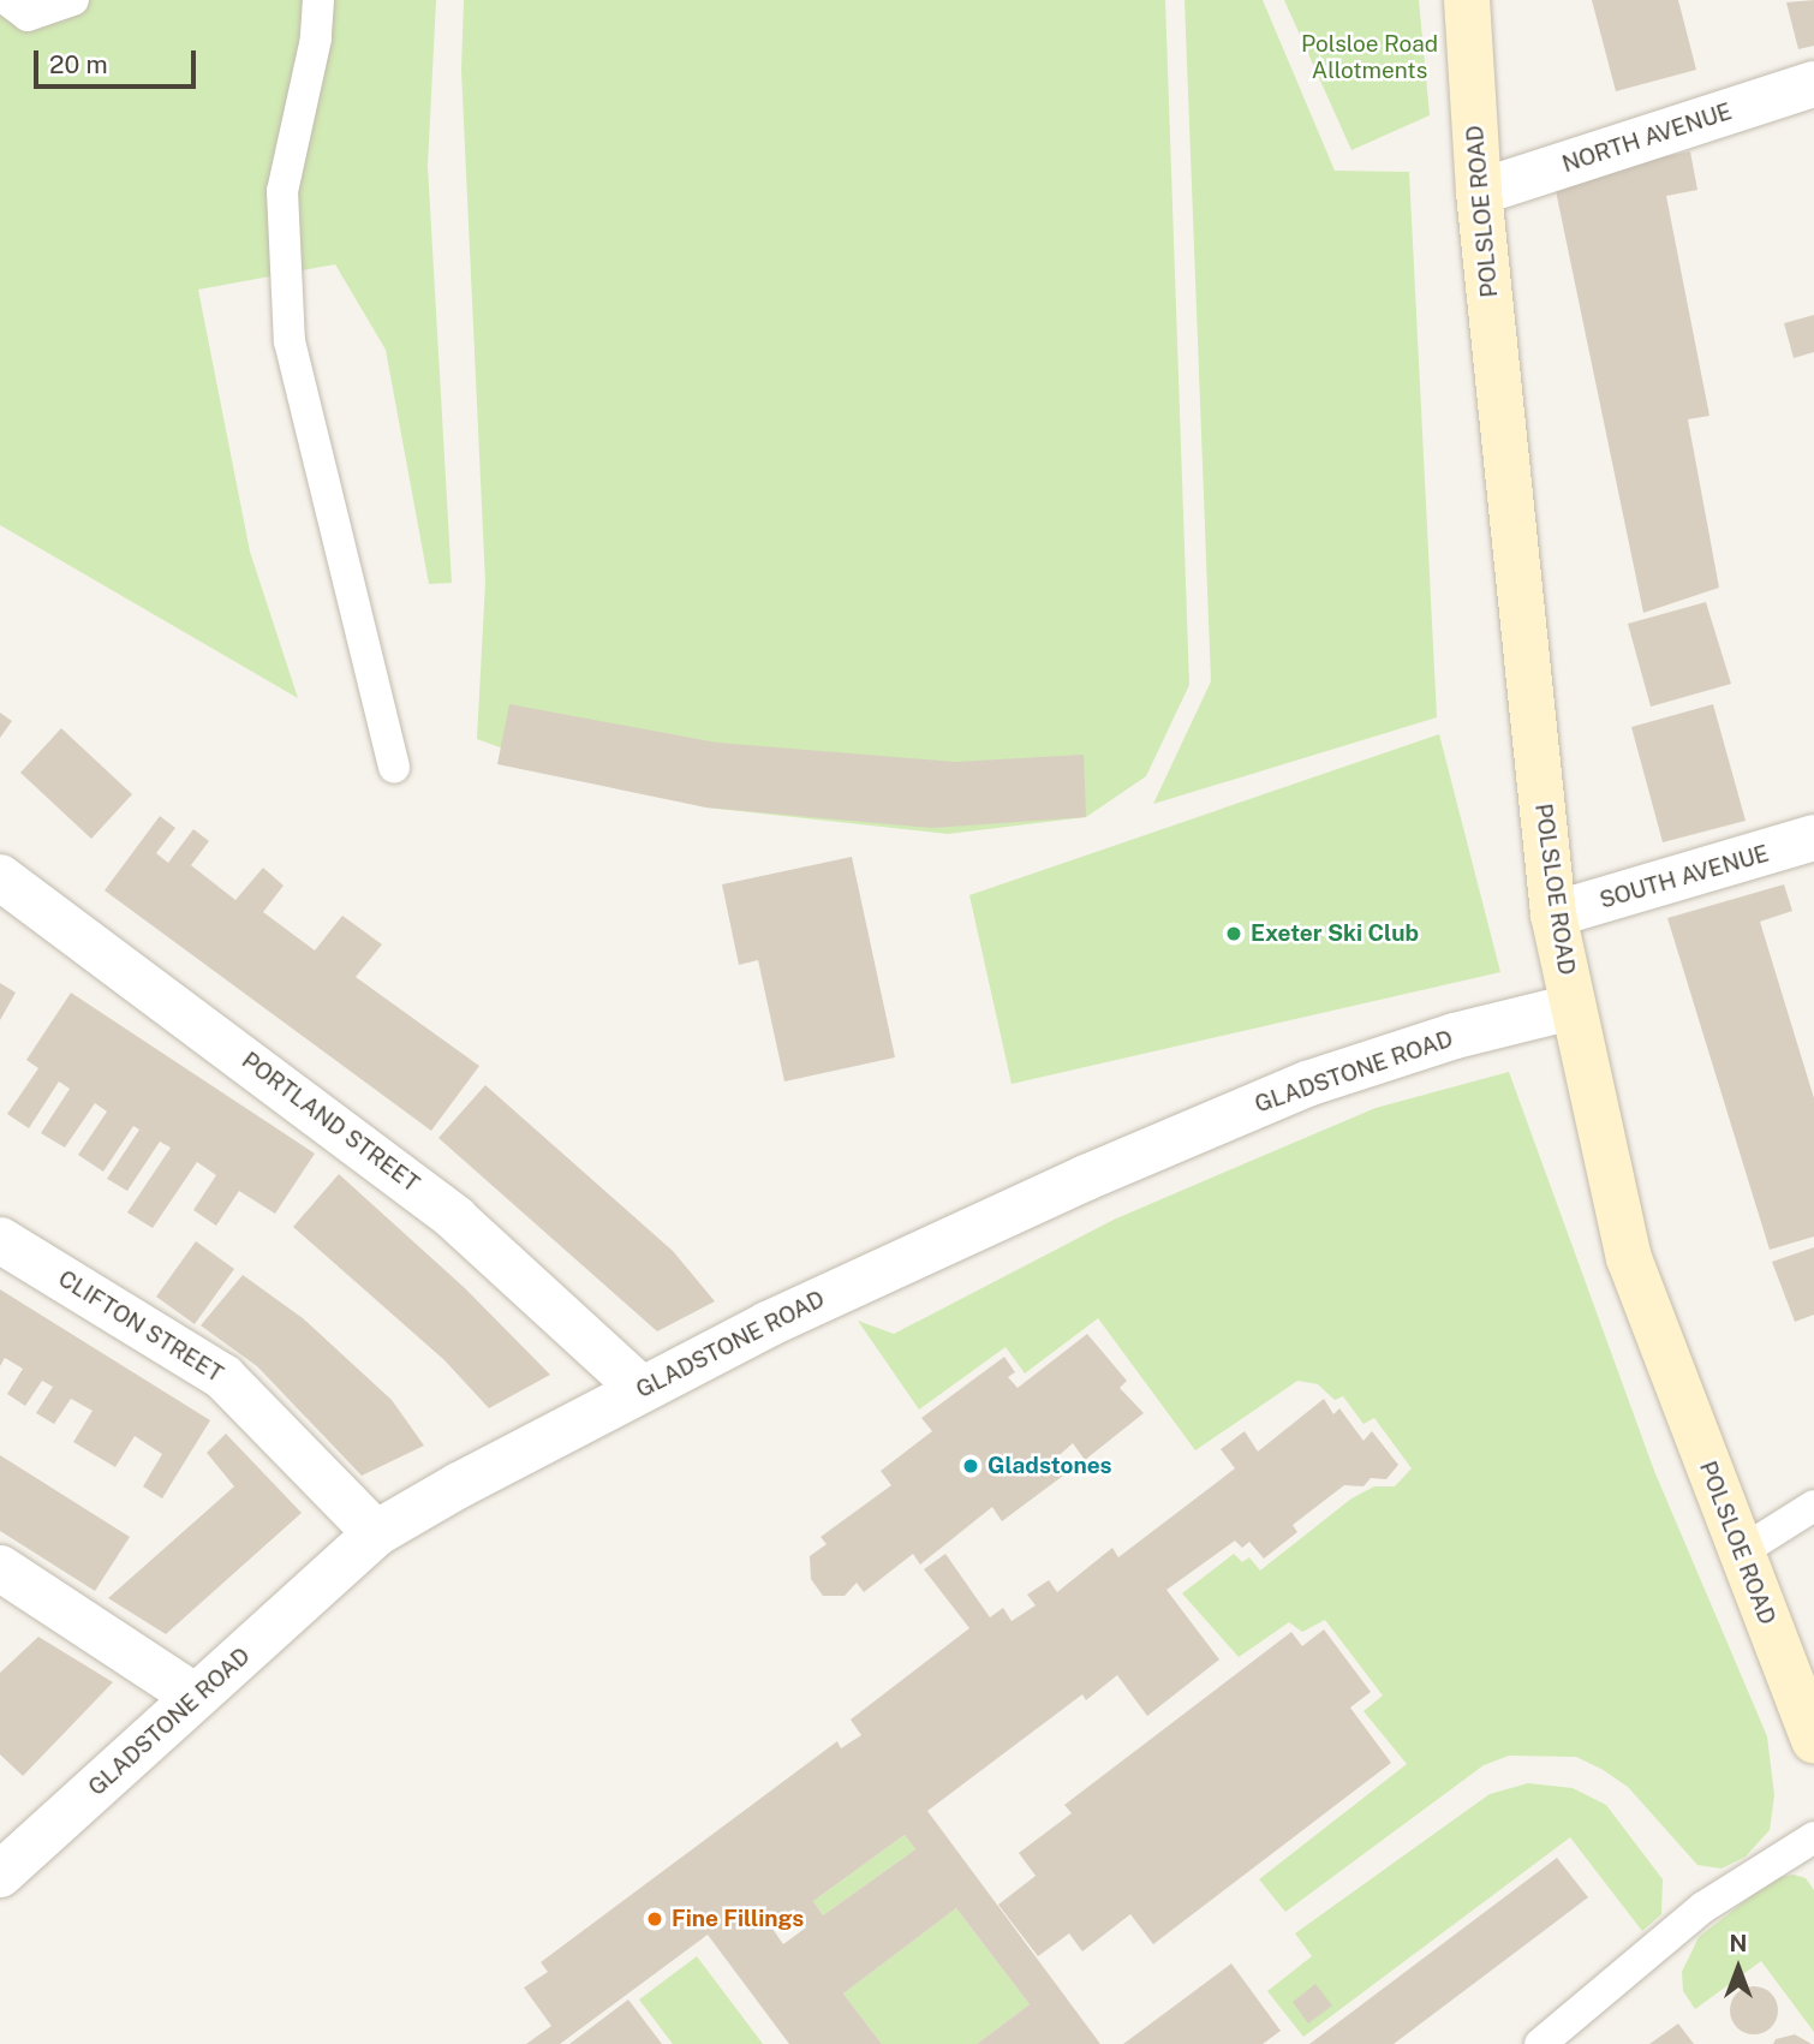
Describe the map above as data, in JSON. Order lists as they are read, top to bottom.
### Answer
{
  "streets": {
    "street": [
      "NORTH AVENUE",
      "POLSLOE ROAD",
      "SOUTH AVENUE",
      "GLADSTONE ROAD",
      "PORTLAND STREET",
      "CLIFTON STREET"
    ]
  },
  "crossings": [
    ["NORTH AVENUE", "POLSLOE ROAD"],
    ["POLSLOE ROAD", "SOUTH AVENUE"],
    ["POLSLOE ROAD", "GLADSTONE ROAD"],
    ["GLADSTONE ROAD", "PORTLAND STREET"],
    ["GLADSTONE ROAD", "CLIFTON STREET"]
  ],
  "parks": ["Polsloe Road Allotments"],
  "places": ["Exeter Ski Club", "Gladstones", "Fine Fillings"],
  "scale_bar": "20 m",
  "north": "top"
}
